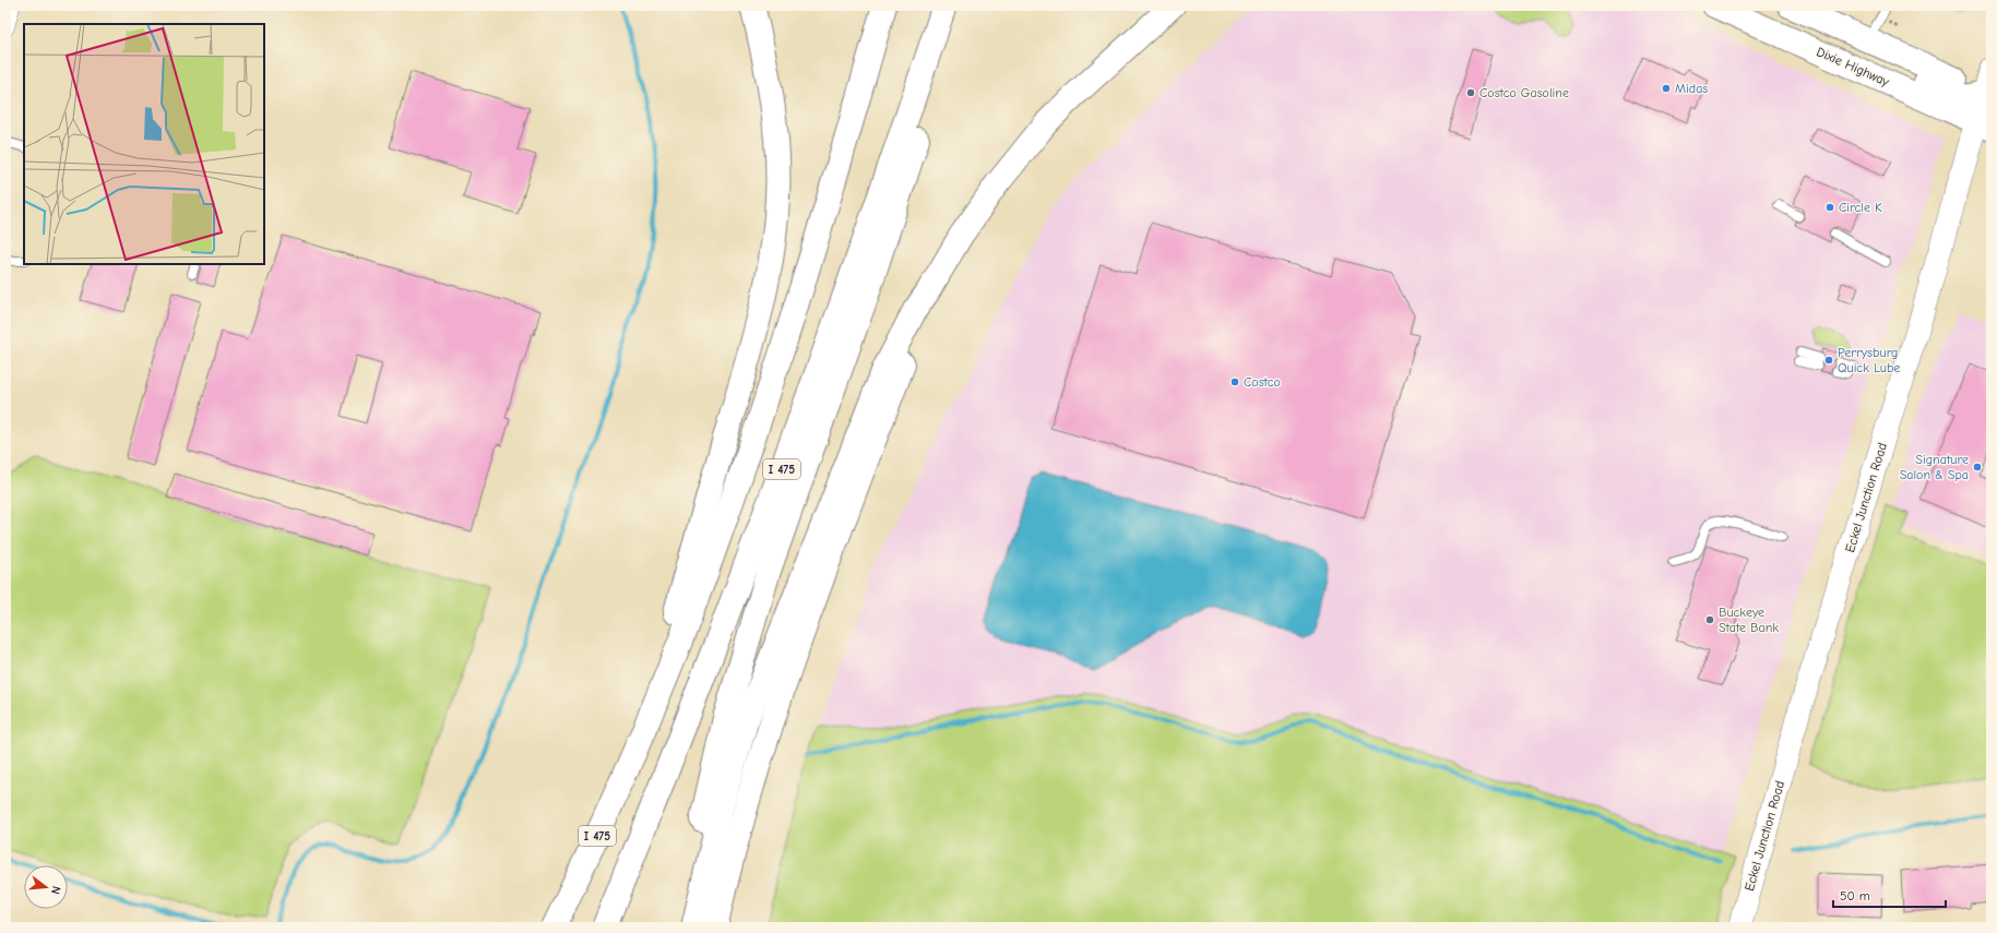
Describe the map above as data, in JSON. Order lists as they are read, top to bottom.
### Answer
{
  "streets": {
    "main road": ["Dixie Highway", "I 475"],
    "street": ["Eckel Junction Road"]
  },
  "crossings": [
    ["Dixie Highway", "Eckel Junction Road"]
  ],
  "places": [
    "Midas",
    "Costco Gasoline",
    "Circle K",
    "Perrysburg Quick Lube",
    "Costco",
    "Signature Salon & Spa",
    "Buckeye State Bank"
  ],
  "scale_bar": "50 m",
  "north": "right"
}
